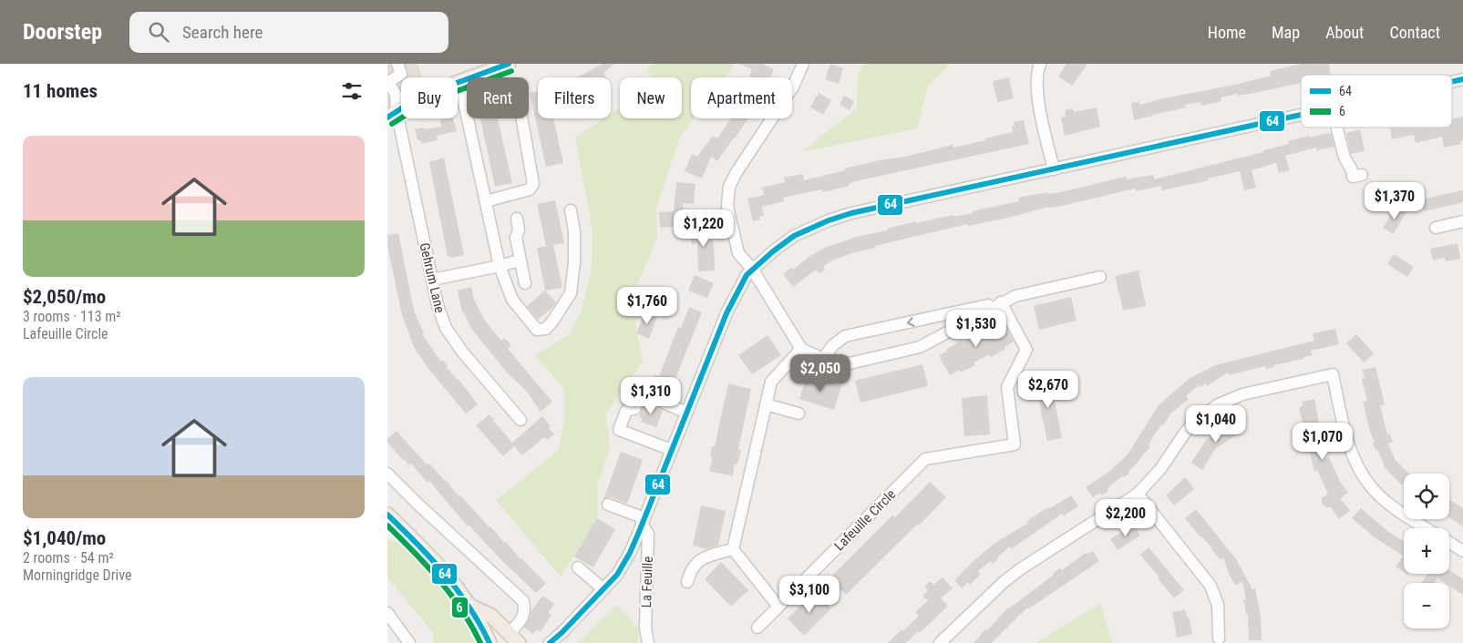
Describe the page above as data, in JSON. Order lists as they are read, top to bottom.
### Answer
{
  "streets": {
    "street": ["Gehrum Lane", "Lafeuille Circle", "La Feuille"]
  },
  "lines": ["transit line 64", "transit line 6"],
  "legend": ["64", "6"],
  "page": {
    "header": "Doorstep",
    "search": "Search here",
    "nav": [
      "Home",
      "Map",
      "About",
      "Contact"
    ],
    "heading": "11 homes",
    "chip": [
      "Buy",
      "Rent",
      "Filters",
      "New",
      "Apartment"
    ],
    "list": [
      {
        "name": "$2,050/mo",
        "note": "3 rooms · 113 m² · Lafeuille Circle"
      },
      {
        "name": "$1,040/mo",
        "note": "2 rooms · 54 m² · Morningridge Drive"
      }
    ],
    "price": [
      "$1,370",
      "$1,220",
      "$1,760",
      "$1,530",
      "$2,050",
      "$2,670",
      "$1,310",
      "$1,040",
      "$1,070",
      "$2,200",
      "$3,100"
    ],
    "map_buttons": ["+", "−"]
  }
}
